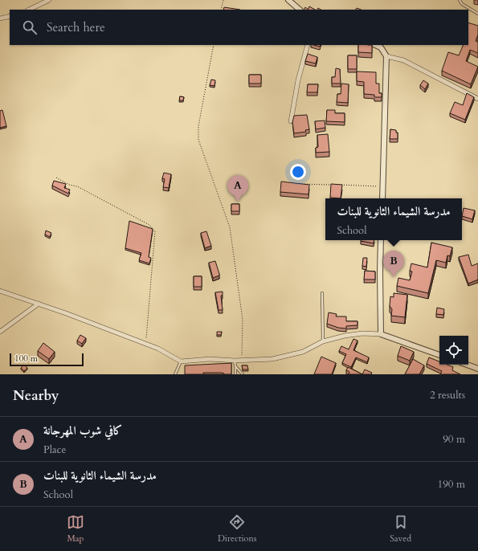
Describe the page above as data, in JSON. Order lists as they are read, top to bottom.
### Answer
{
  "scale_bar": "100 m",
  "page": {
    "search": "Search here",
    "pins": ["A", "B"],
    "popup": ["مدرسة الشيماء الثانوية للبنات", "School"],
    "scale": "100 m",
    "heading": ["Nearby", "2 results"],
    "list": [
      {
        "mark": "A",
        "name": "كافي شوب المهرجانة",
        "note": "Place",
        "value": "90 m"
      },
      {
        "mark": "B",
        "name": "مدرسة الشيماء الثانوية للبنات",
        "note": "School",
        "value": "190 m"
      }
    ],
    "nav": ["Map", "Directions", "Saved"]
  }
}
